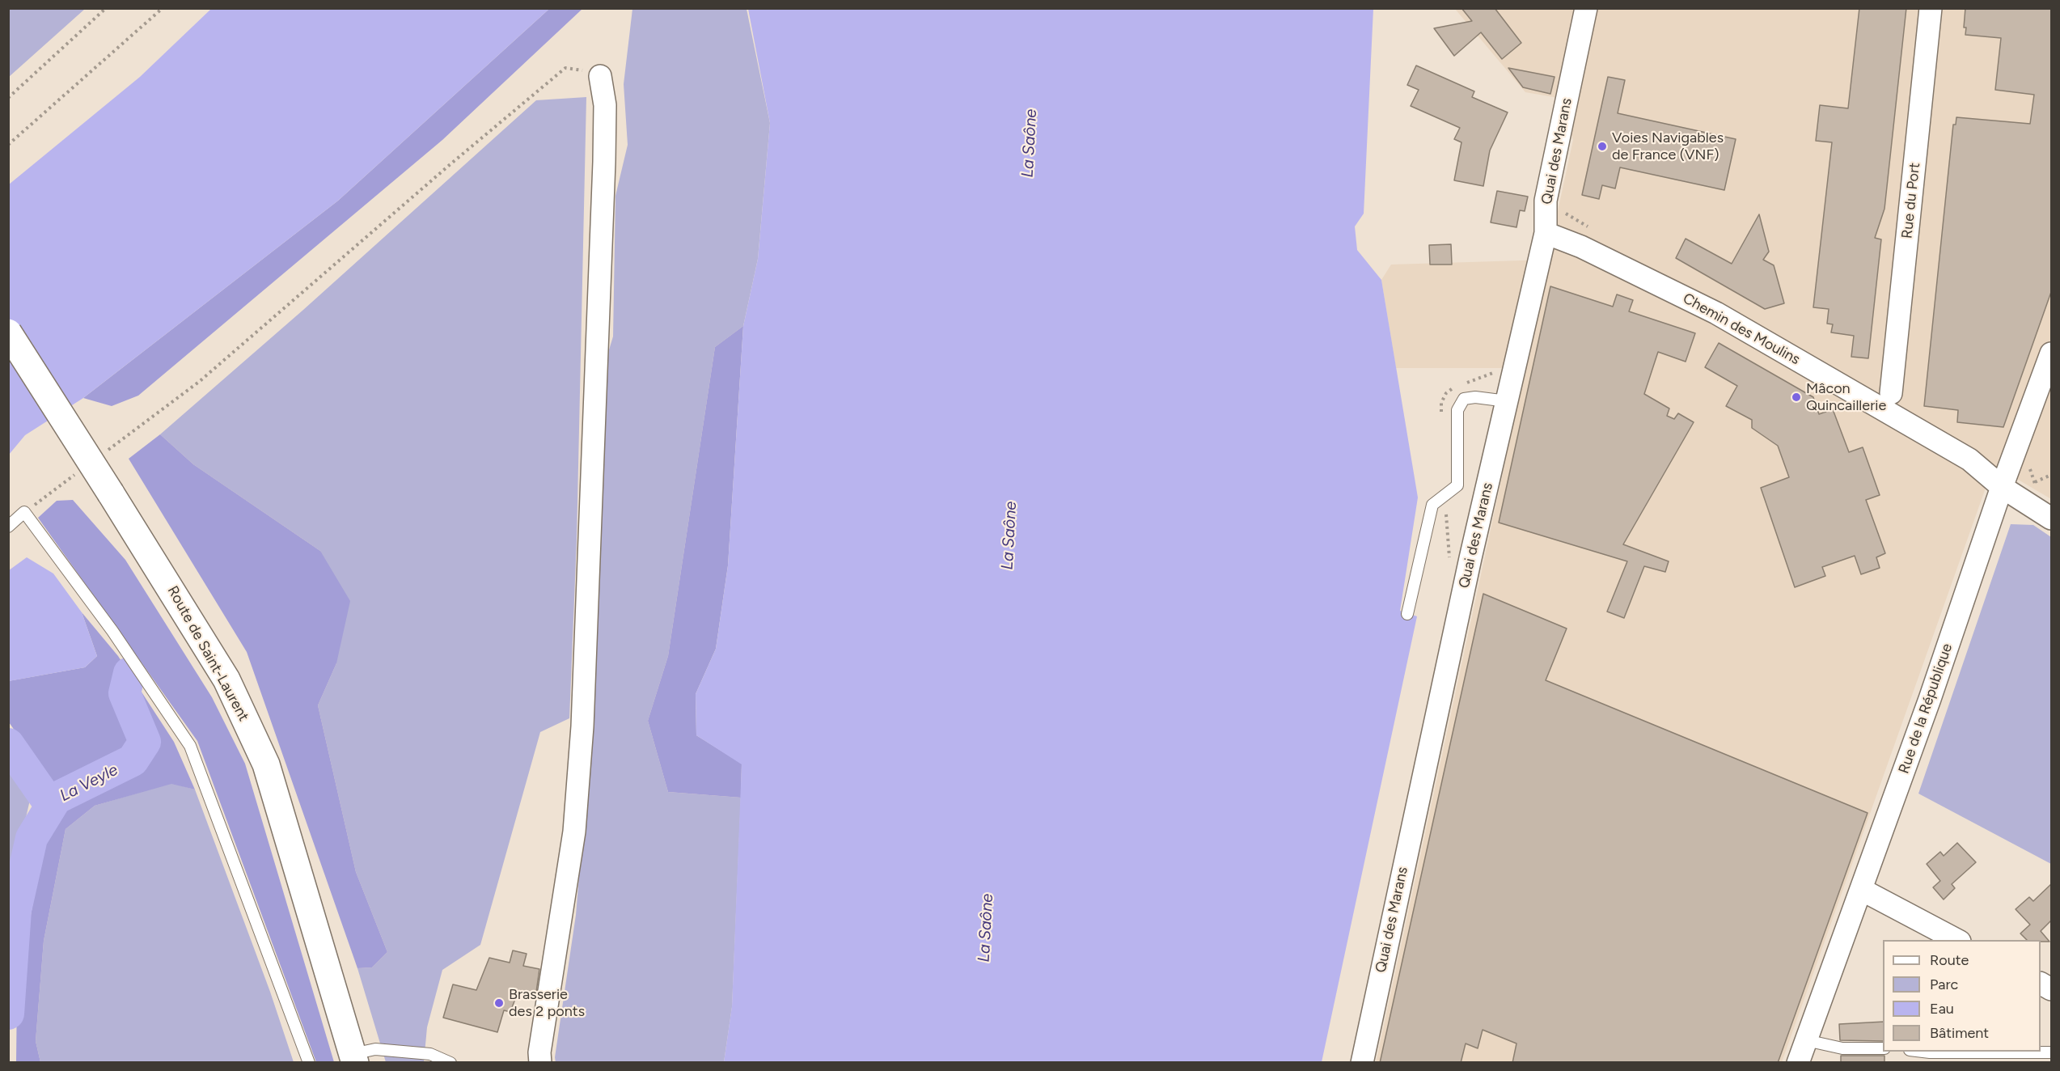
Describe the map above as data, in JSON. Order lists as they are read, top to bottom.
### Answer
{
  "streets": {
    "main road": ["Route de Saint-Laurent"],
    "street": [
      "Quai des Marans",
      "Rue du Port",
      "Chemin des Moulins",
      "Rue de la République"
    ]
  },
  "crossings": [
    ["Quai des Marans", "Chemin des Moulins"],
    ["Chemin des Moulins", "Rue de la République"]
  ],
  "water": ["La Saône", "La Veyle"],
  "places": ["Voies Navigables de France (VNF)", "Mâcon Quincaillerie", "Brasserie des 2 ponts"],
  "legend": [
    "Route",
    "Parc",
    "Eau",
    "Bâtiment"
  ]
}
